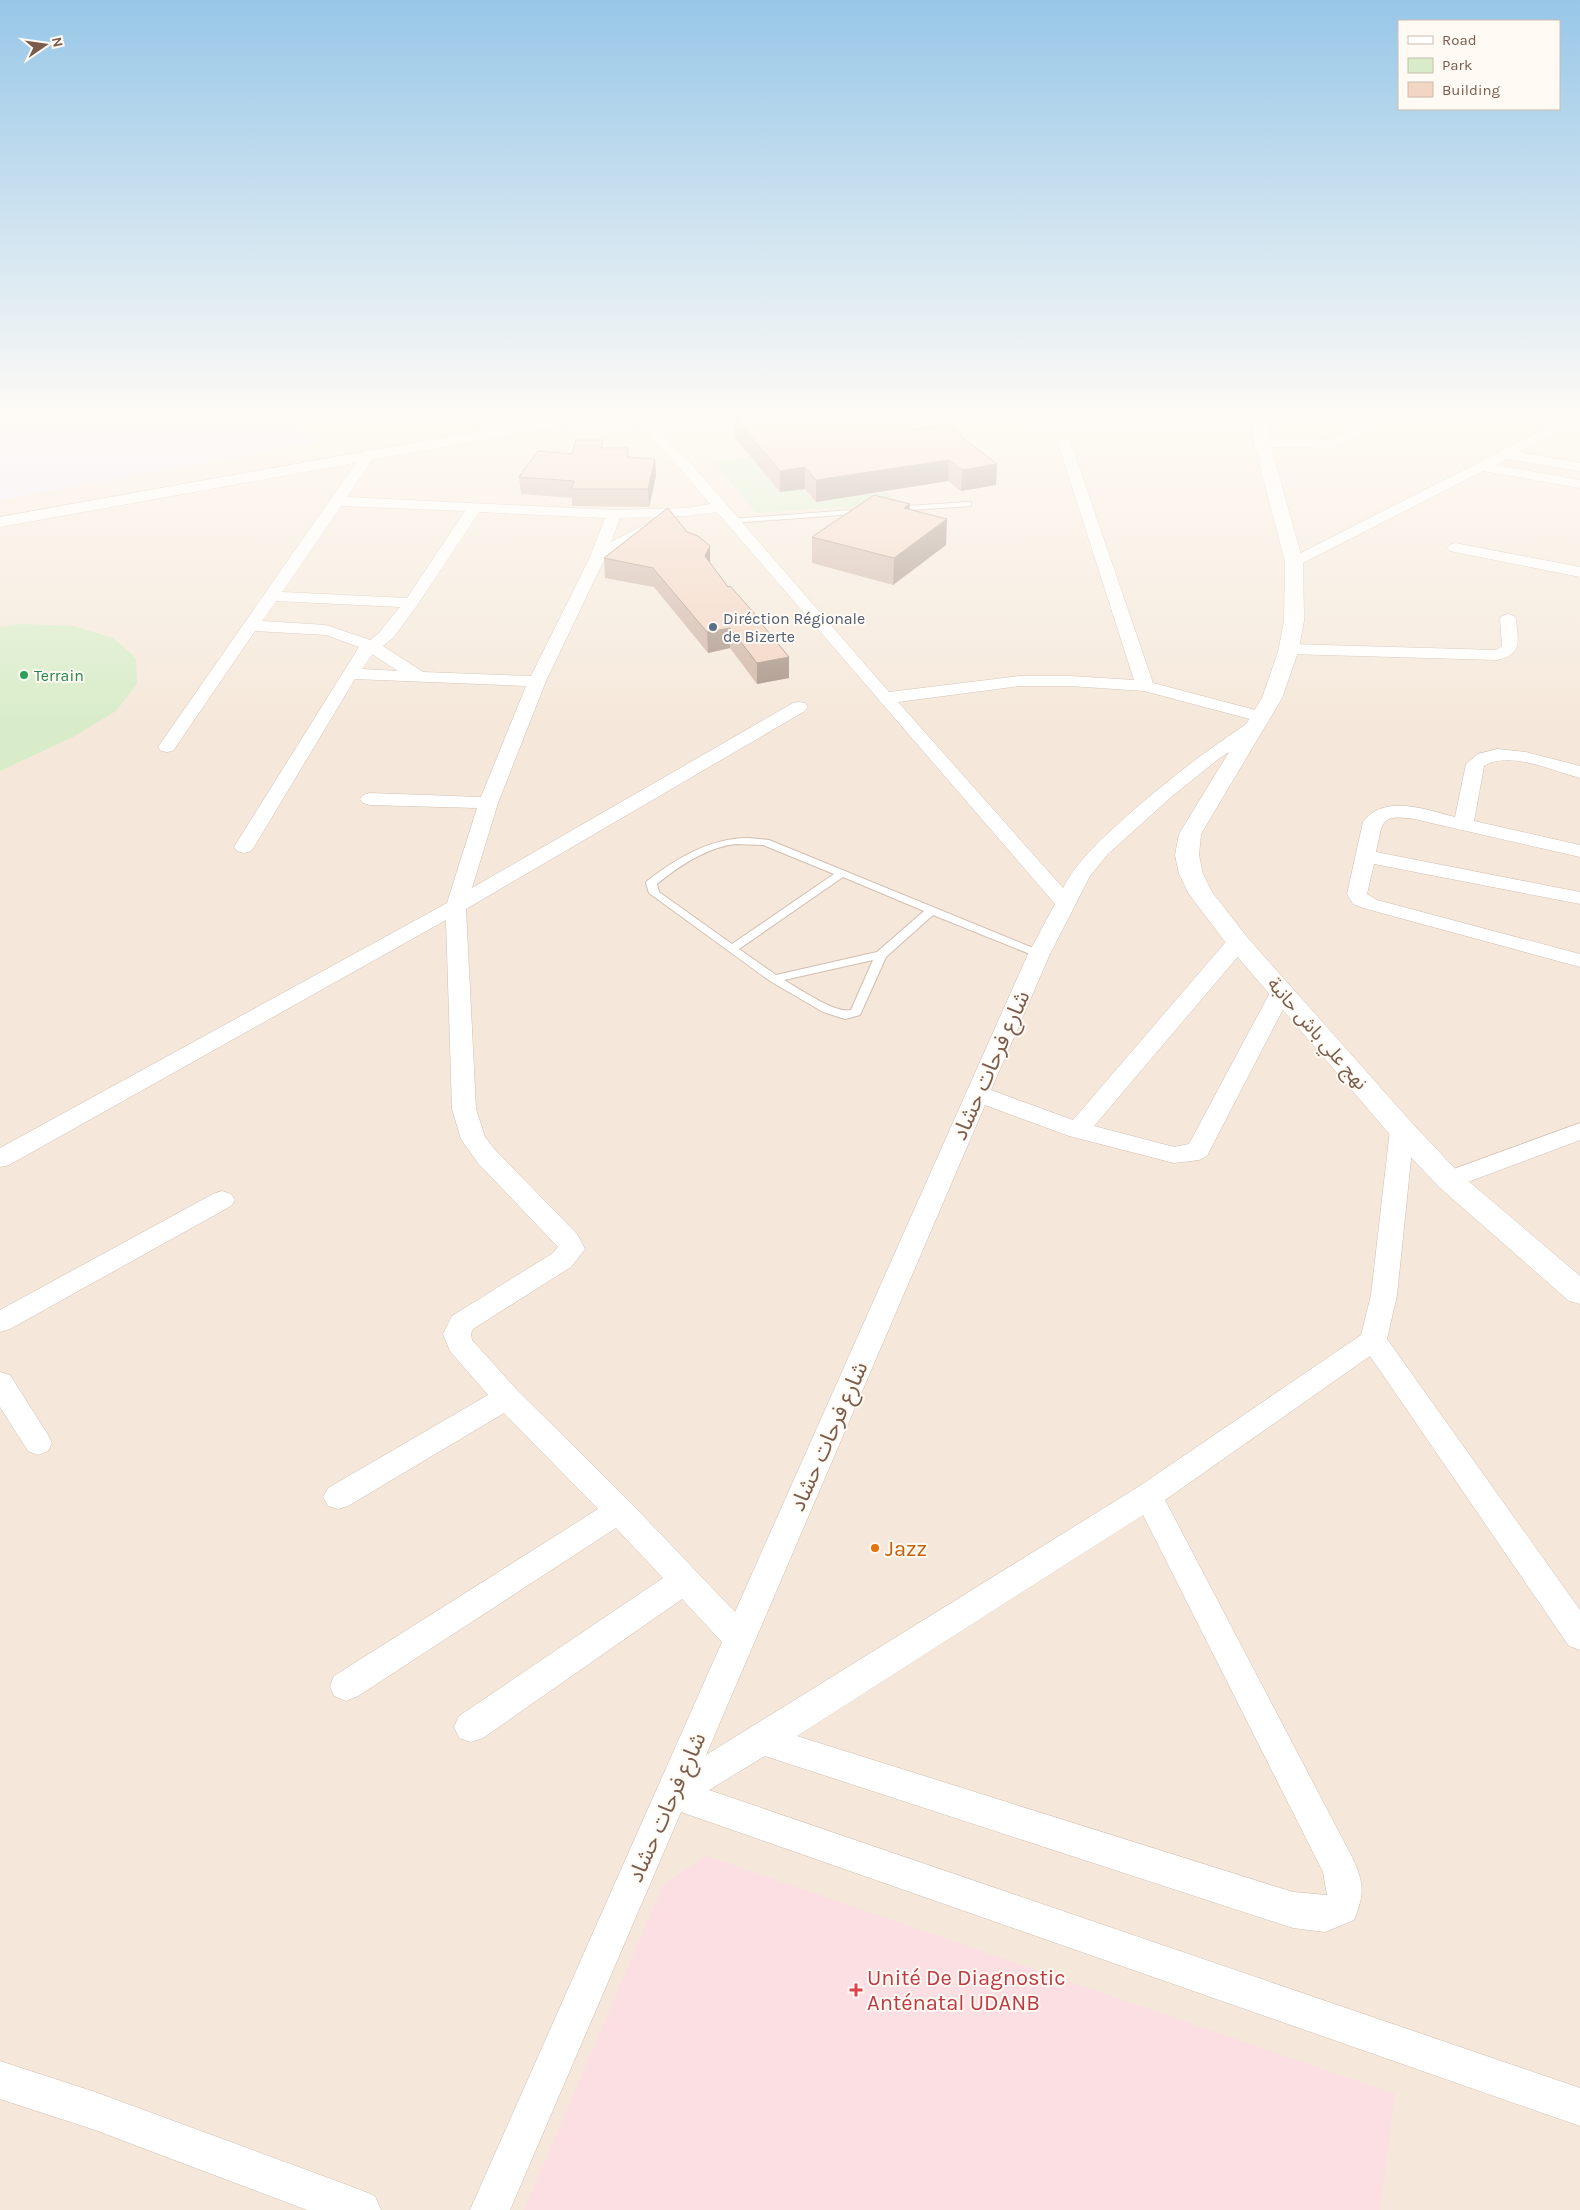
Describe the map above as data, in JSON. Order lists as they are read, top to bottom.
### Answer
{
  "streets": {
    "street": ["نهج علي باش حانبة", "شارع فرحات حشاد"]
  },
  "crossings": [
    ["نهج علي باش حانبة", "شارع فرحات حشاد"]
  ],
  "places": {
    "other": ["Diréction Régionale de Bizerte", "Terrain", "Jazz"],
    "health": ["Unité De Diagnostic Anténatal UDANB"]
  },
  "legend": ["Road", "Park", "Building"],
  "north": "right"
}
